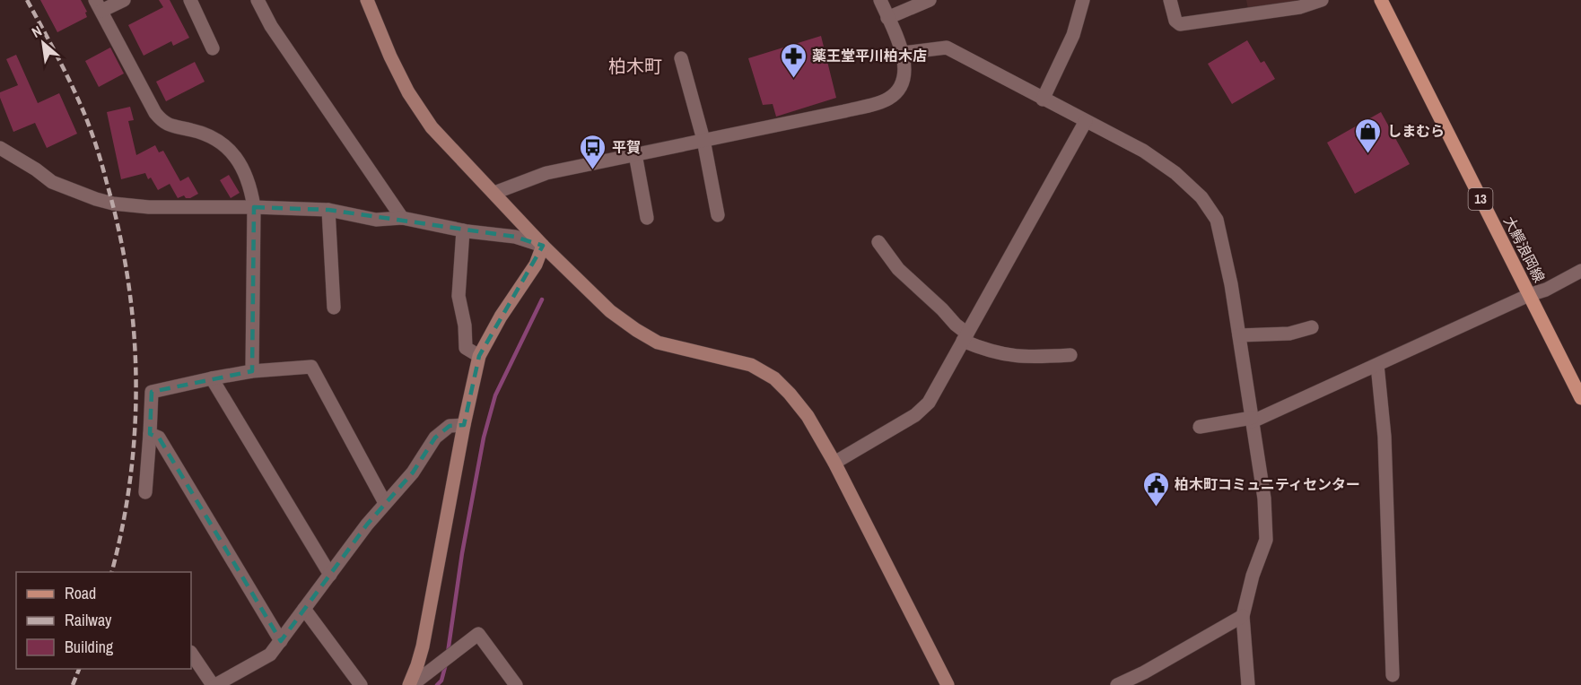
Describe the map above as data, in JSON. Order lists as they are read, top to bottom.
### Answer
{
  "streets": {
    "main road": ["13", "大鰐浪岡線"]
  },
  "districts": ["柏木町"],
  "places": {
    "pharmacy": ["薬王堂平川柏木店"],
    "shop": ["しまむら"],
    "bus stop": ["平賀"],
    "public building": ["柏木町コミュニティセンター"]
  },
  "legend": ["Road", "Railway", "Building"],
  "north": "top left"
}
